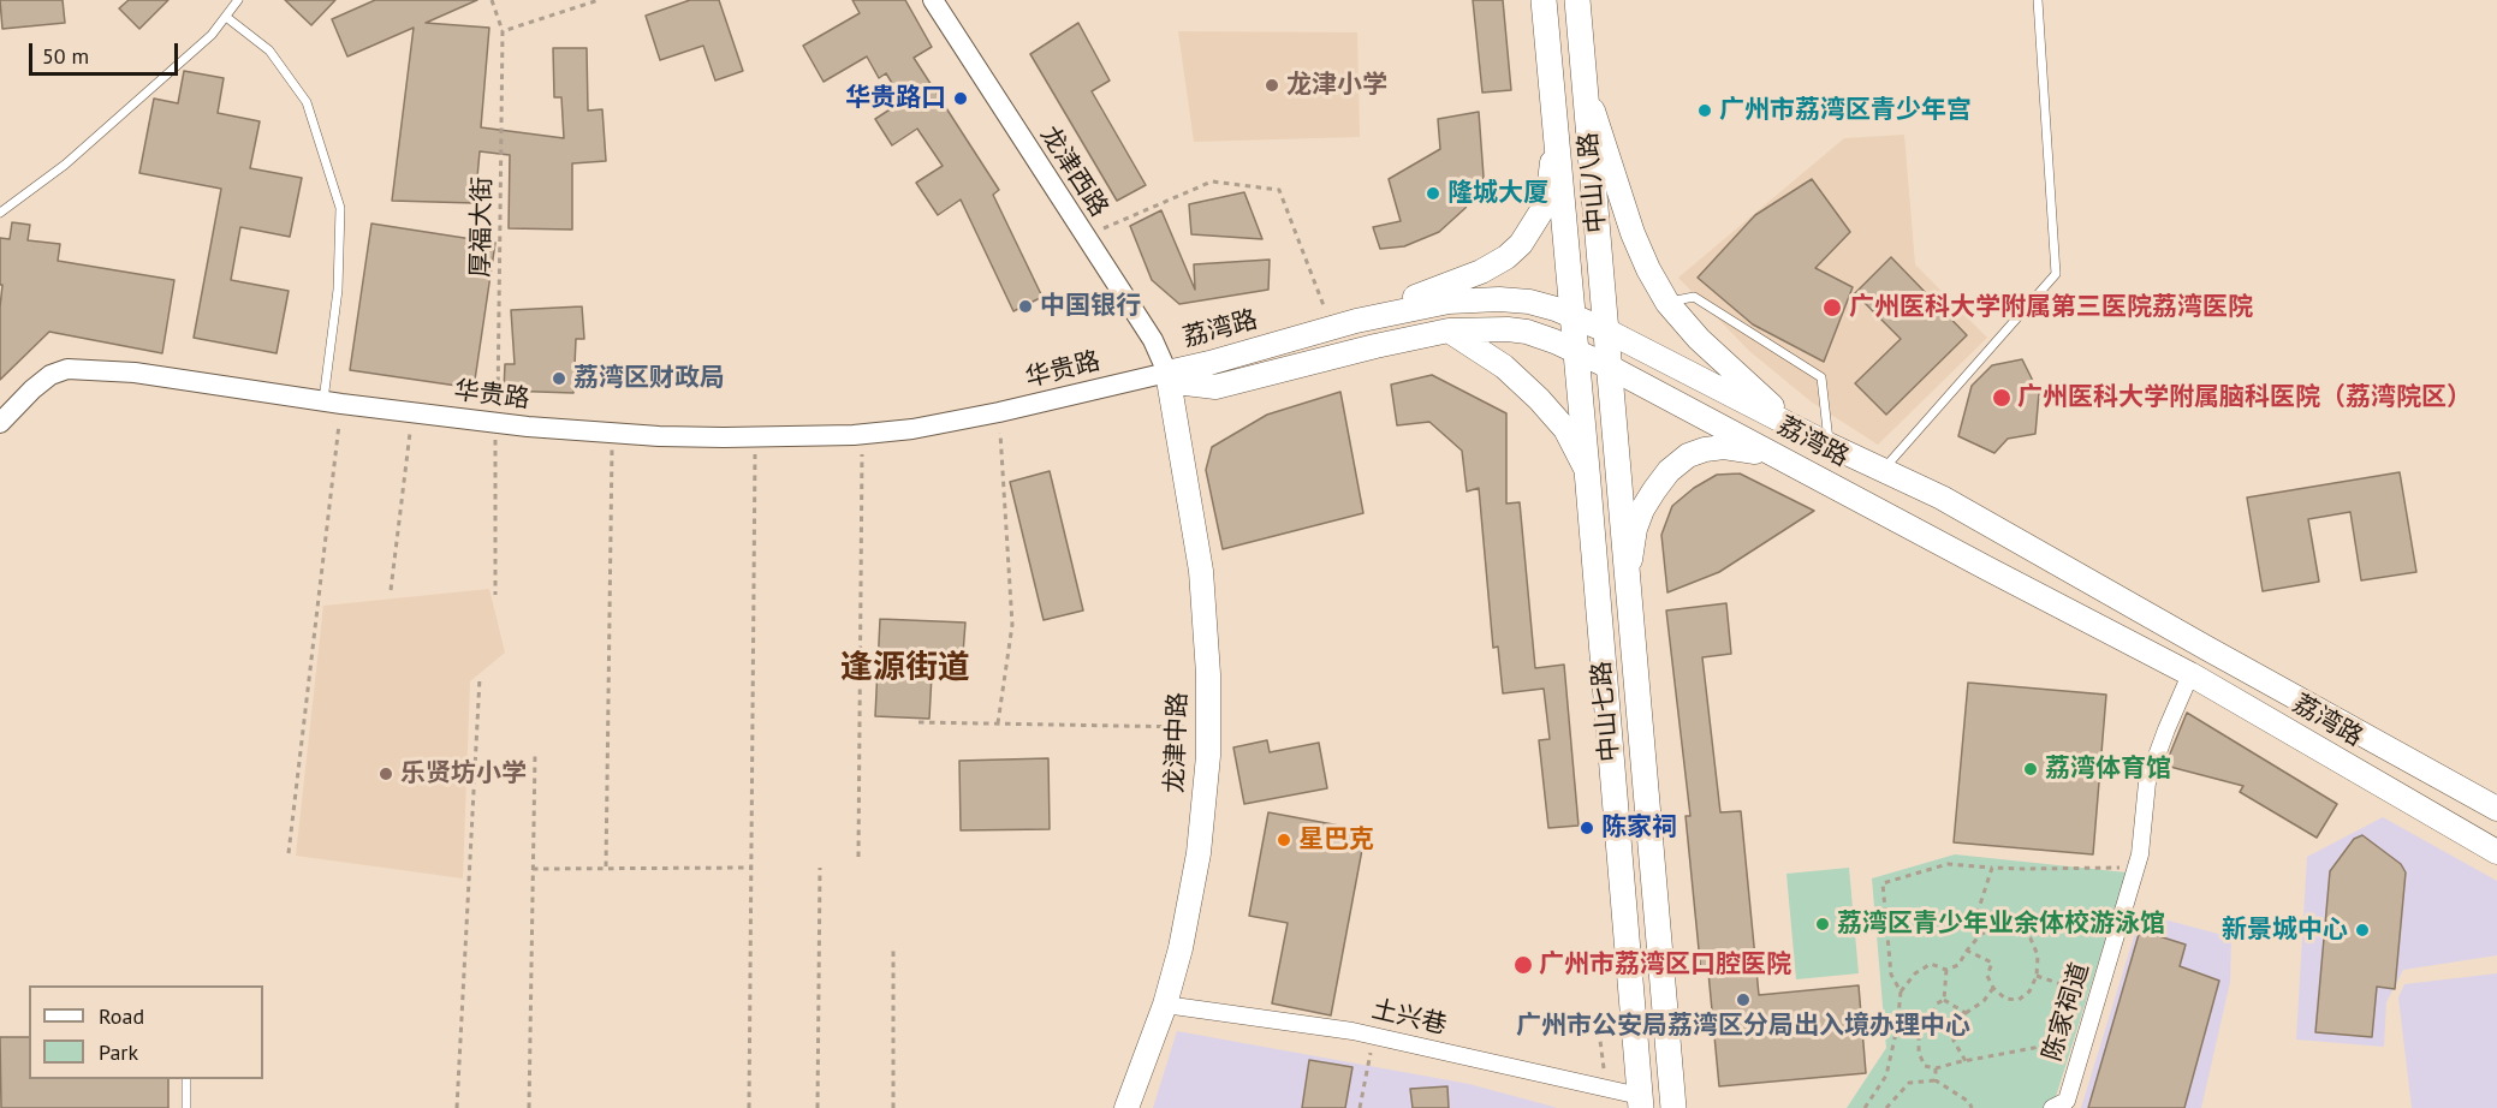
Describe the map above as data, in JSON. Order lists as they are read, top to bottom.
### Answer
{
  "streets": {
    "main road": [
      "中山八路",
      "荔湾路",
      "中山七路",
      "龙津中路"
    ],
    "street": [
      "龙津西路",
      "华贵路",
      "陈家祠道",
      "土兴巷"
    ],
    "path": ["厚福大街"]
  },
  "crossings": [
    ["龙津西路", "荔湾路"],
    ["龙津西路", "华贵路"],
    ["龙津西路", "龙津中路"],
    ["中山八路", "荔湾路"],
    ["中山八路", "中山七路"],
    ["厚福大街", "华贵路"],
    ["荔湾路", "华贵路"],
    ["荔湾路", "中山七路"],
    ["荔湾路", "龙津中路"],
    ["荔湾路", "陈家祠道"],
    ["华贵路", "龙津中路"],
    ["中山七路", "土兴巷"],
    ["龙津中路", "土兴巷"]
  ],
  "districts": ["逢源街道"],
  "places": [
    "龙津小学",
    "华贵路口",
    "广州市荔湾区青少年宫",
    "隆城大厦",
    "中国银行",
    "广州医科大学附属第三医院荔湾医院",
    "荔湾区财政局",
    "广州医科大学附属脑科医院（荔湾院区）",
    "荔湾体育馆",
    "乐贤坊小学",
    "陈家祠",
    "星巴克",
    "荔湾区青少年业余体校游泳馆",
    "新景城中心",
    "广州市荔湾区口腔医院",
    "广州市公安局荔湾区分局出入境办理中心"
  ],
  "legend": ["Road", "Park"],
  "scale_bar": "50 m"
}
